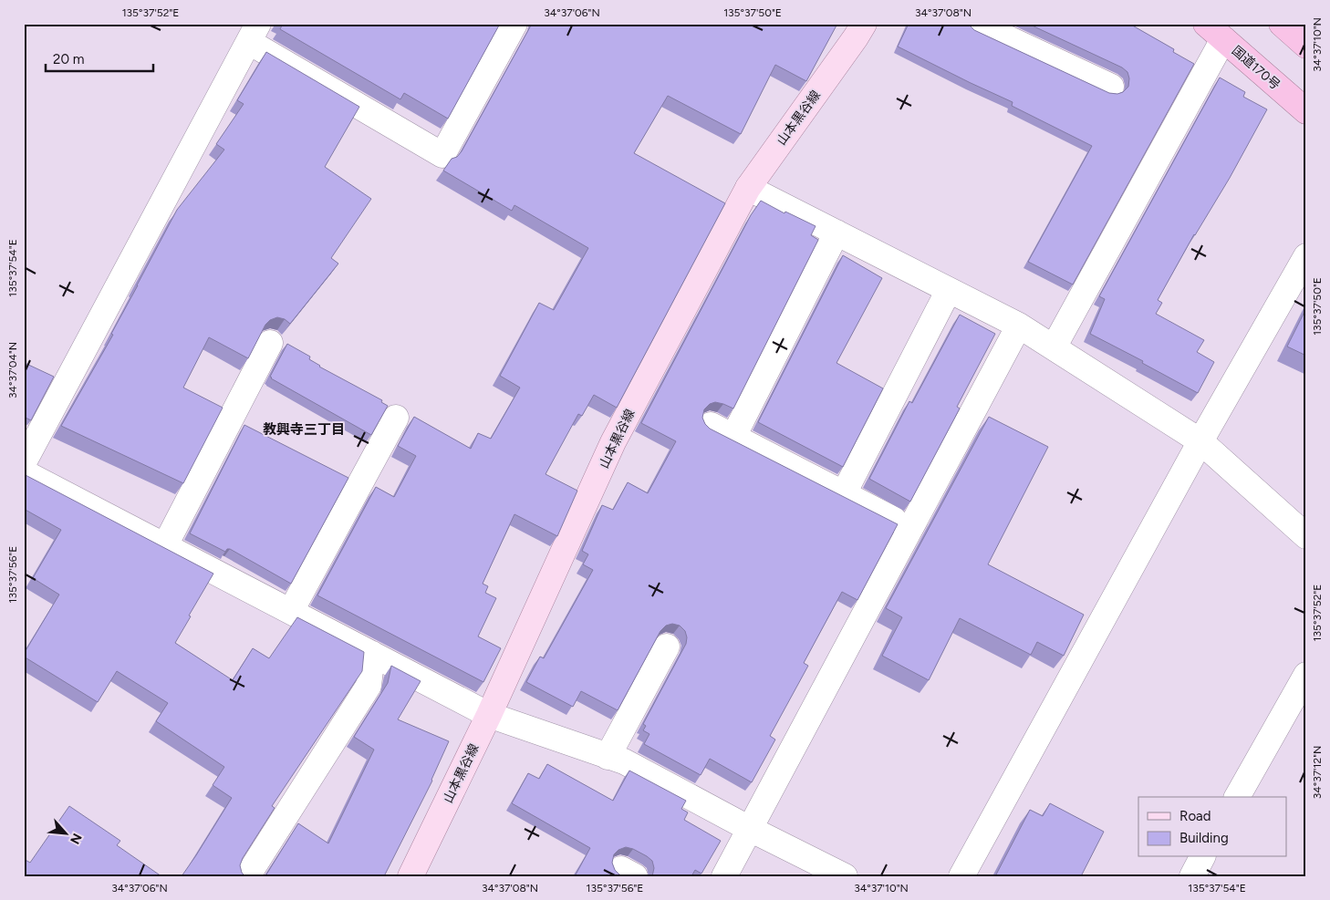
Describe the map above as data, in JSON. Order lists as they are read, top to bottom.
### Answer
{
  "streets": {
    "highway": ["国道170号"],
    "main road": ["山本黒谷線"]
  },
  "districts": ["教興寺三丁目"],
  "legend": ["Road", "Building"],
  "scale_bar": "20 m",
  "north": "bottom right",
  "coordinates": [
    "135°37'52\"E",
    "34°37'06\"N",
    "135°37'50\"E",
    "34°37'08\"N",
    "34°37'10\"N",
    "135°37'54\"E",
    "34°37'04\"N",
    "135°37'56\"E",
    "34°37'12\"N"
  ]
}
